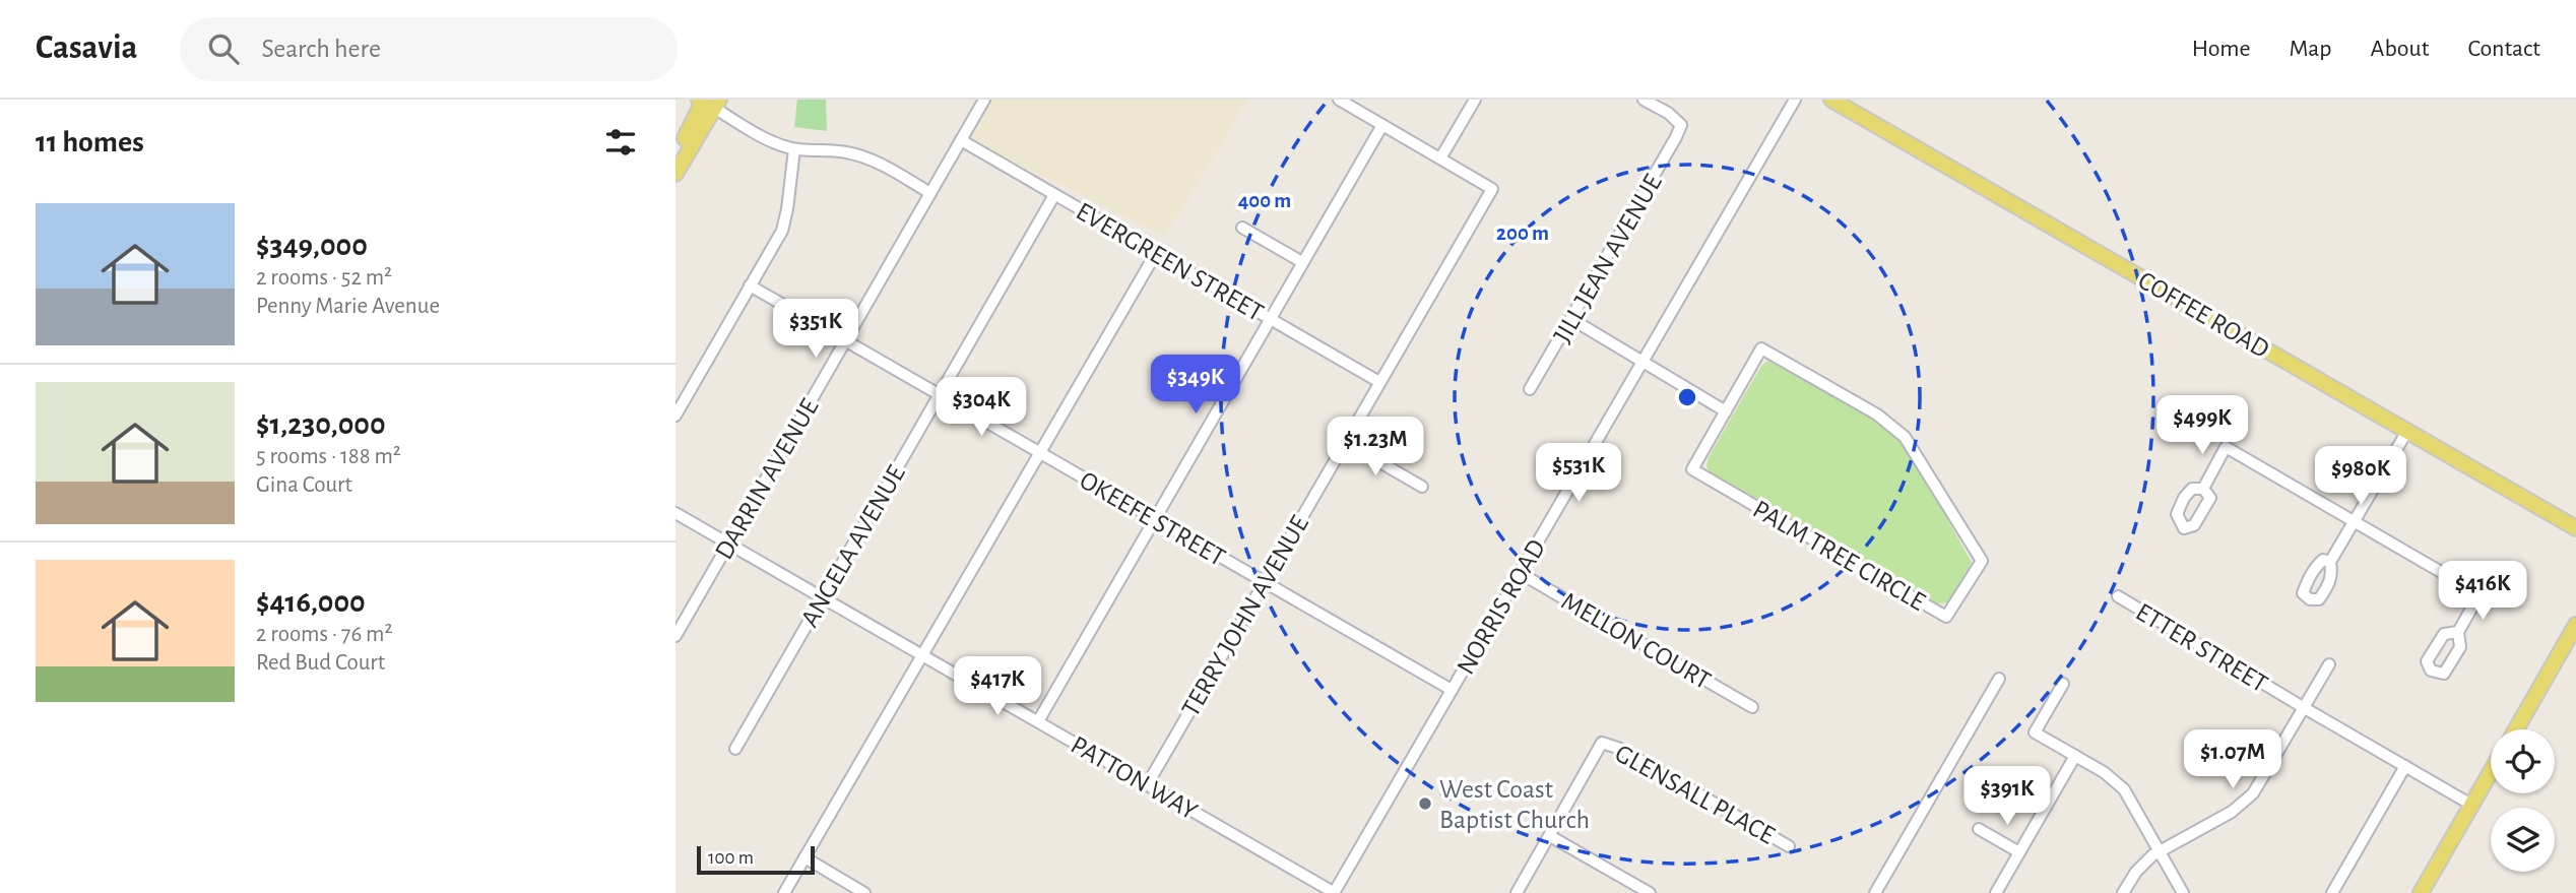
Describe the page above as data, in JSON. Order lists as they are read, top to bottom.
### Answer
{
  "streets": {
    "main road": ["COFFEE ROAD"],
    "street": [
      "JILL JEAN AVENUE",
      "EVERGREEN STREET",
      "DARRIN AVENUE",
      "OKEEFE STREET",
      "ANGELA AVENUE",
      "PALM TREE CIRCLE",
      "NORRIS ROAD",
      "TERRY JOHN AVENUE",
      "MELLON COURT",
      "ETTER STREET",
      "PATTON WAY",
      "GLENSALL PLACE"
    ]
  },
  "crossings": [
    ["EVERGREEN STREET", "DARRIN AVENUE"],
    ["EVERGREEN STREET", "ANGELA AVENUE"],
    ["EVERGREEN STREET", "TERRY JOHN AVENUE"],
    ["DARRIN AVENUE", "PATTON WAY"],
    ["OKEEFE STREET", "ANGELA AVENUE"],
    ["OKEEFE STREET", "NORRIS ROAD"],
    ["OKEEFE STREET", "TERRY JOHN AVENUE"],
    ["ANGELA AVENUE", "PATTON WAY"],
    ["NORRIS ROAD", "MELLON COURT"],
    ["NORRIS ROAD", "PATTON WAY"],
    ["TERRY JOHN AVENUE", "PATTON WAY"]
  ],
  "places": ["West Coast Baptist Church"],
  "scale_bar": "100 m",
  "page": {
    "header": "Casavia",
    "search": "Search here",
    "nav": [
      "Home",
      "Map",
      "About",
      "Contact"
    ],
    "heading": "11 homes",
    "list": [
      {
        "name": "$349,000",
        "note": "2 rooms · 52 m² · Penny Marie Avenue"
      },
      {
        "name": "$1,230,000",
        "note": "5 rooms · 188 m² · Gina Court"
      },
      {
        "name": "$416,000",
        "note": "2 rooms · 76 m² · Red Bud Court"
      }
    ],
    "price": [
      "$351K",
      "$349K",
      "$304K",
      "$499K",
      "$1.23M",
      "$531K",
      "$980K",
      "$416K",
      "$417K",
      "$1.07M",
      "$391K"
    ],
    "scale": "100 m"
  },
  "rings": ["400 m", "200 m"]
}
